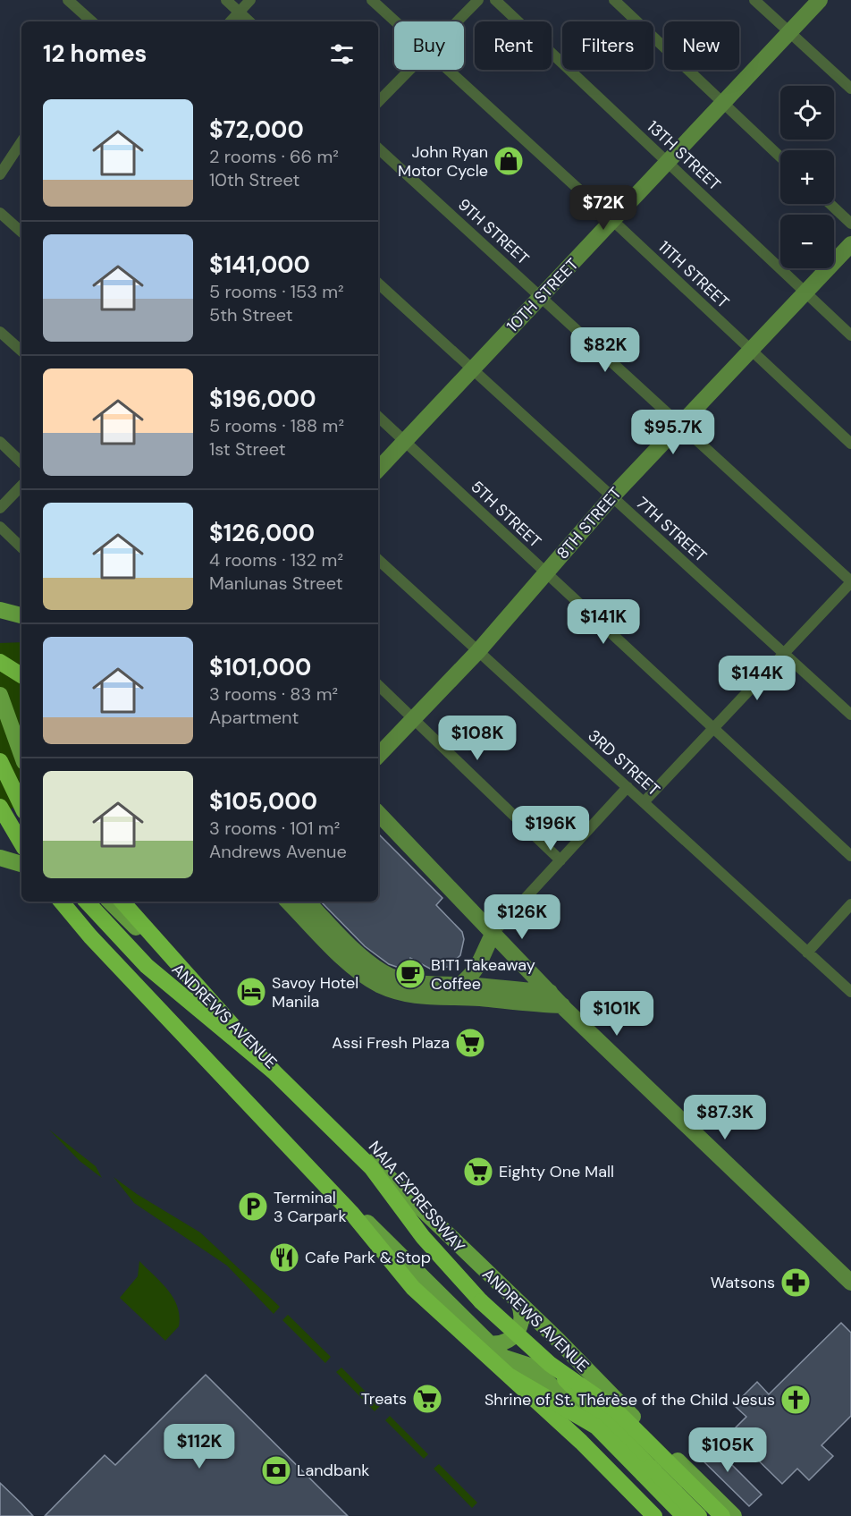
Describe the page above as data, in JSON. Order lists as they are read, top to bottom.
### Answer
{
  "streets": {
    "highway": ["NAIA EXPRESSWAY"],
    "main road": ["ANDREWS AVENUE"],
    "street": [
      "13TH STREET",
      "9TH STREET",
      "11TH STREET",
      "10TH STREET",
      "5TH STREET",
      "8TH STREET",
      "7TH STREET",
      "3RD STREET"
    ]
  },
  "crossings": [
    ["13TH STREET", "10TH STREET"],
    ["13TH STREET", "8TH STREET"],
    ["9TH STREET", "10TH STREET"],
    ["9TH STREET", "8TH STREET"],
    ["11TH STREET", "10TH STREET"],
    ["11TH STREET", "8TH STREET"],
    ["10TH STREET", "5TH STREET"],
    ["10TH STREET", "7TH STREET"],
    ["5TH STREET", "8TH STREET"],
    ["8TH STREET", "7TH STREET"],
    ["8TH STREET", "3RD STREET"],
    ["ANDREWS AVENUE", "NAIA EXPRESSWAY"]
  ],
  "places": {
    "shop": ["John Ryan Motor Cycle"],
    "cafe": ["B1T1 Takeaway Coffee"],
    "hotel": ["Savoy Hotel Manila"],
    "supermarket": ["Assi Fresh Plaza", "Eighty One Mall", "Treats"],
    "parking": ["Terminal 3 Carpark"],
    "restaurant": ["Cafe Park & Stop"],
    "pharmacy": ["Watsons"],
    "church": ["Shrine of St. Thérèse of the Child Jesus"],
    "bank": ["Landbank"]
  },
  "page": {
    "chip": [
      "Buy",
      "Rent",
      "Filters",
      "New"
    ],
    "heading": "12 homes",
    "map_buttons": ["+", "−"],
    "list": [
      {
        "name": "$72,000",
        "note": "2 rooms · 66 m² · 10th Street"
      },
      {
        "name": "$141,000",
        "note": "5 rooms · 153 m² · 5th Street"
      },
      {
        "name": "$196,000",
        "note": "5 rooms · 188 m² · 1st Street"
      },
      {
        "name": "$126,000",
        "note": "4 rooms · 132 m² · Manlunas Street"
      },
      {
        "name": "$101,000",
        "note": "3 rooms · 83 m² · Apartment"
      },
      {
        "name": "$105,000",
        "note": "3 rooms · 101 m² · Andrews Avenue"
      }
    ],
    "price": [
      "$72K",
      "$82K",
      "$95.7K",
      "$141K",
      "$144K",
      "$108K",
      "$196K",
      "$126K",
      "$101K",
      "$87.3K",
      "$112K",
      "$105K"
    ]
  }
}
